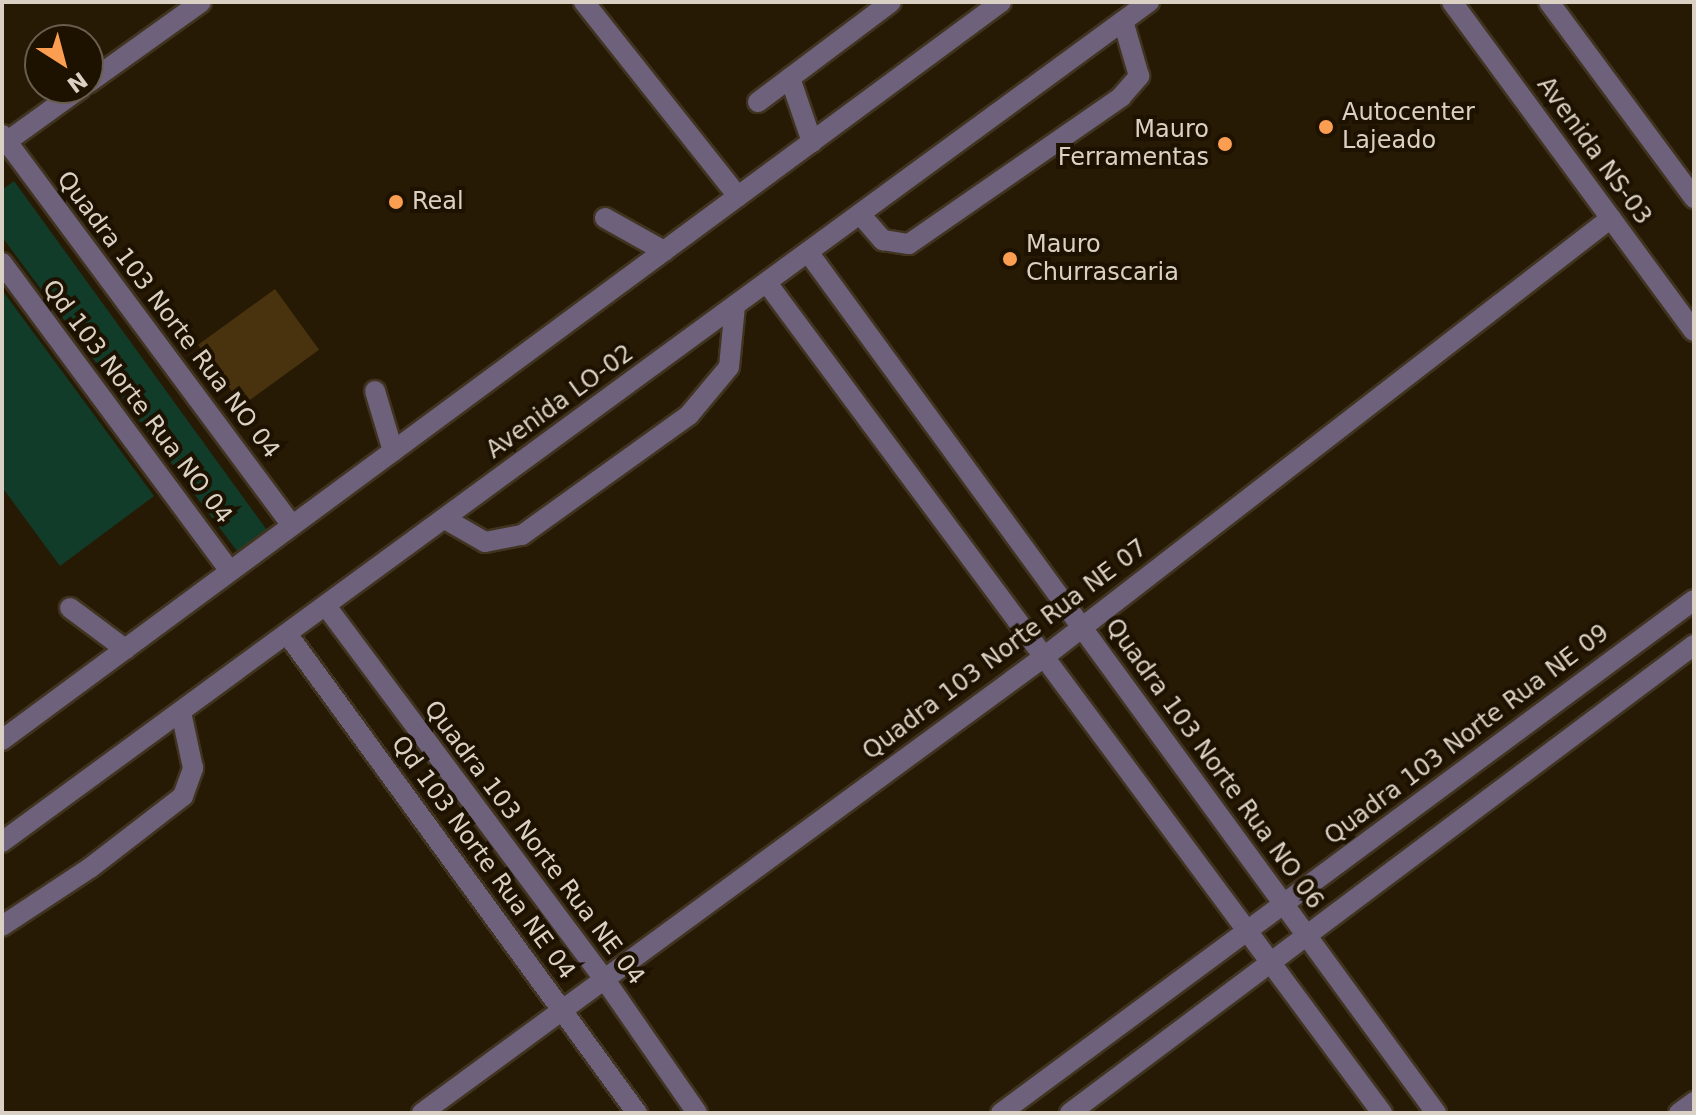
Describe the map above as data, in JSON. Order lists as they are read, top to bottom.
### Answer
{
  "streets": {
    "street": [
      "Avenida NS-03",
      "Quadra 103 Norte Rua NO 04",
      "Qd 103 Norte Rua NO 04",
      "Avenida LO-02",
      "Quadra 103 Norte Rua NE 07",
      "Quadra 103 Norte Rua NE 09",
      "Quadra 103 Norte Rua NO 06",
      "Quadra 103 Norte Rua NE 04",
      "Qd 103 Norte Rua NE 04"
    ]
  },
  "crossings": [
    ["Avenida NS-03", "Quadra 103 Norte Rua NE 07"],
    ["Avenida LO-02", "Quadra 103 Norte Rua NO 06"],
    ["Avenida LO-02", "Quadra 103 Norte Rua NE 04"],
    ["Avenida LO-02", "Qd 103 Norte Rua NE 04"],
    ["Quadra 103 Norte Rua NE 07", "Quadra 103 Norte Rua NO 06"],
    ["Quadra 103 Norte Rua NE 07", "Quadra 103 Norte Rua NE 04"],
    ["Quadra 103 Norte Rua NE 07", "Qd 103 Norte Rua NE 04"],
    ["Quadra 103 Norte Rua NE 09", "Quadra 103 Norte Rua NO 06"]
  ],
  "places": [
    "Autocenter Lajeado",
    "Mauro Ferramentas",
    "Real",
    "Mauro Churrascaria"
  ],
  "north": "bottom right"
}
